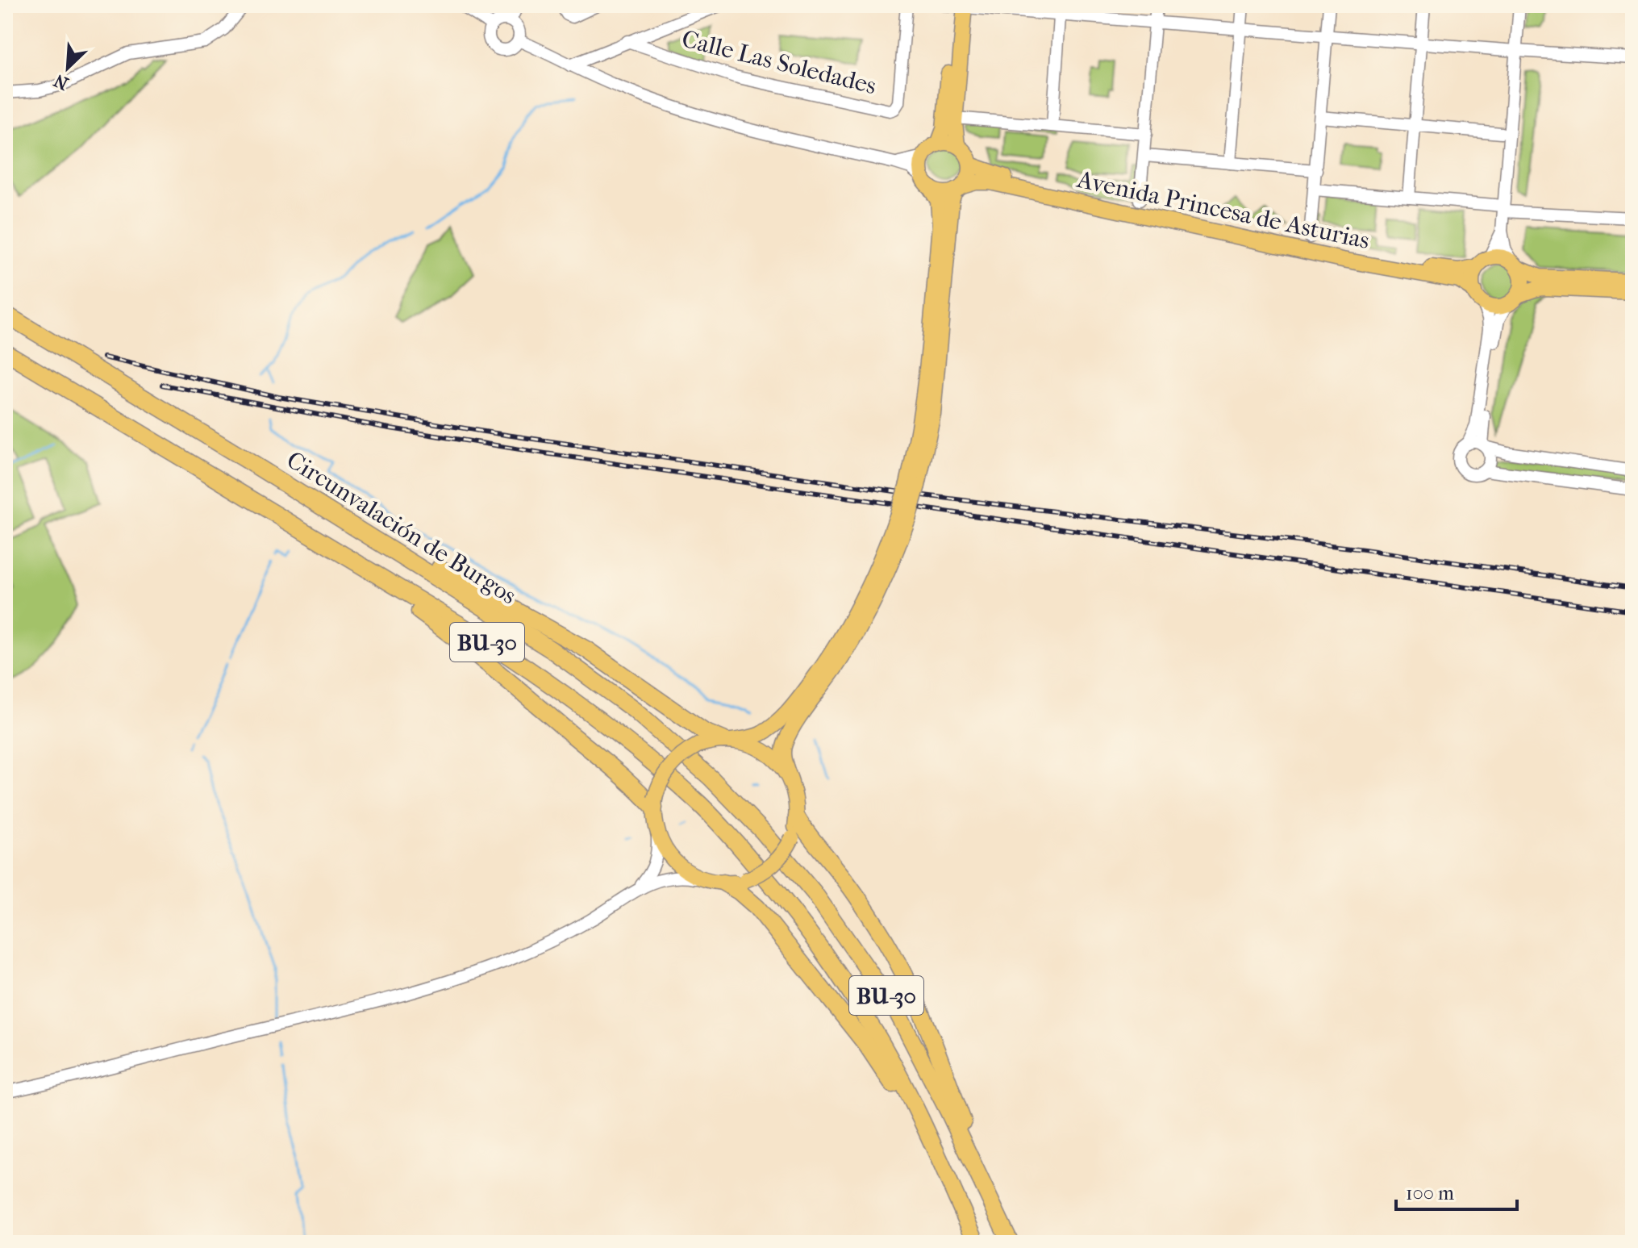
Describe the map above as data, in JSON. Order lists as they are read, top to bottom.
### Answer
{
  "streets": {
    "highway": ["Circunvalación de Burgos", "BU-30"],
    "main road": ["Avenida Princesa de Asturias"],
    "street": ["Calle Las Soledades"]
  },
  "scale_bar": "100 m",
  "north": "bottom left"
}
